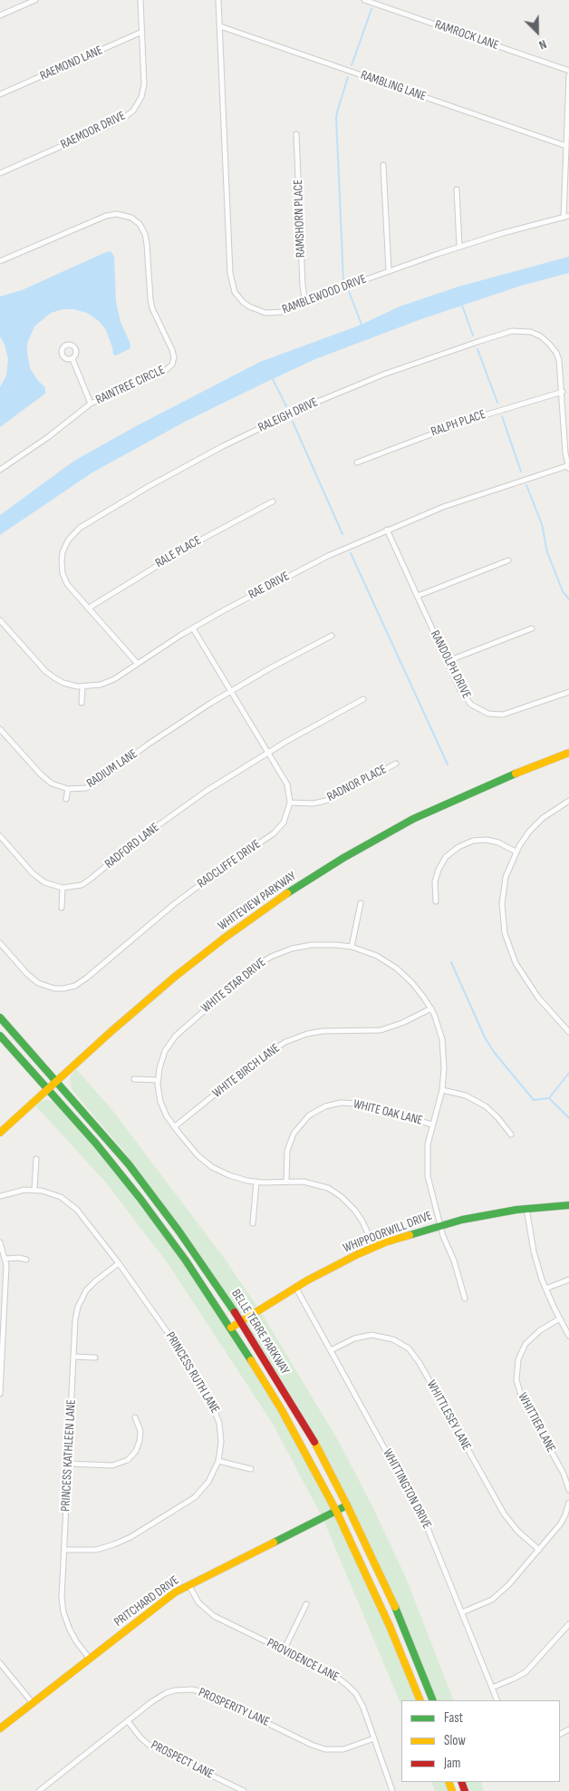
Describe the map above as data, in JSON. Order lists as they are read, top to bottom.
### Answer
{
  "streets": {
    "main road": [
      "WHITEVIEW PARKWAY",
      "WHIPPOORWILL DRIVE",
      "BELLE TERRE PARKWAY",
      "PRITCHARD DRIVE"
    ],
    "street": [
      "RAMROCK LANE",
      "RAEMOND LANE",
      "RAMBLING LANE",
      "RAEMOOR DRIVE",
      "RAMSHORN PLACE",
      "RAMBLEWOOD DRIVE",
      "RAINTREE CIRCLE",
      "RALEIGH DRIVE",
      "RALPH PLACE",
      "RALE PLACE",
      "RAE DRIVE",
      "RANDOLPH DRIVE",
      "RADIUM LANE",
      "RADNOR PLACE",
      "RADFORD LANE",
      "RADCLIFFE DRIVE",
      "WHITE STAR DRIVE",
      "WHITE BIRCH LANE",
      "WHITE OAK LANE",
      "PRINCESS RUTH LANE",
      "WHITTLESEY LANE",
      "WHITTIER LANE",
      "PRINCESS KATHLEEN LANE",
      "WHITTINGTON DRIVE",
      "PROVIDENCE LANE",
      "PROSPERITY LANE",
      "PROSPECT LANE"
    ]
  },
  "crossings": [
    ["RAEMOND LANE", "RAEMOOR DRIVE"],
    ["RAMBLING LANE", "RAMBLEWOOD DRIVE"],
    ["RAMSHORN PLACE", "RAMBLEWOOD DRIVE"],
    ["RALEIGH DRIVE", "RALPH PLACE"],
    ["RALEIGH DRIVE", "RALE PLACE"],
    ["RALEIGH DRIVE", "RAE DRIVE"],
    ["RAE DRIVE", "RANDOLPH DRIVE"],
    ["RADNOR PLACE", "RADCLIFFE DRIVE"],
    ["WHITEVIEW PARKWAY", "BELLE TERRE PARKWAY"],
    ["WHITE STAR DRIVE", "WHITE BIRCH LANE"],
    ["WHITE STAR DRIVE", "WHITE OAK LANE"],
    ["WHITE STAR DRIVE", "WHIPPOORWILL DRIVE"],
    ["WHIPPOORWILL DRIVE", "BELLE TERRE PARKWAY"],
    ["WHIPPOORWILL DRIVE", "WHITTINGTON DRIVE"],
    ["BELLE TERRE PARKWAY", "PRITCHARD DRIVE"],
    ["PRINCESS RUTH LANE", "PRINCESS KATHLEEN LANE"],
    ["WHITTLESEY LANE", "WHITTINGTON DRIVE"],
    ["PRINCESS KATHLEEN LANE", "PRITCHARD DRIVE"],
    ["PRITCHARD DRIVE", "PROVIDENCE LANE"],
    ["PROVIDENCE LANE", "PROSPERITY LANE"],
    ["PROSPERITY LANE", "PROSPECT LANE"]
  ],
  "legend": ["Fast", "Slow", "Jam"],
  "north": "bottom right"
}
